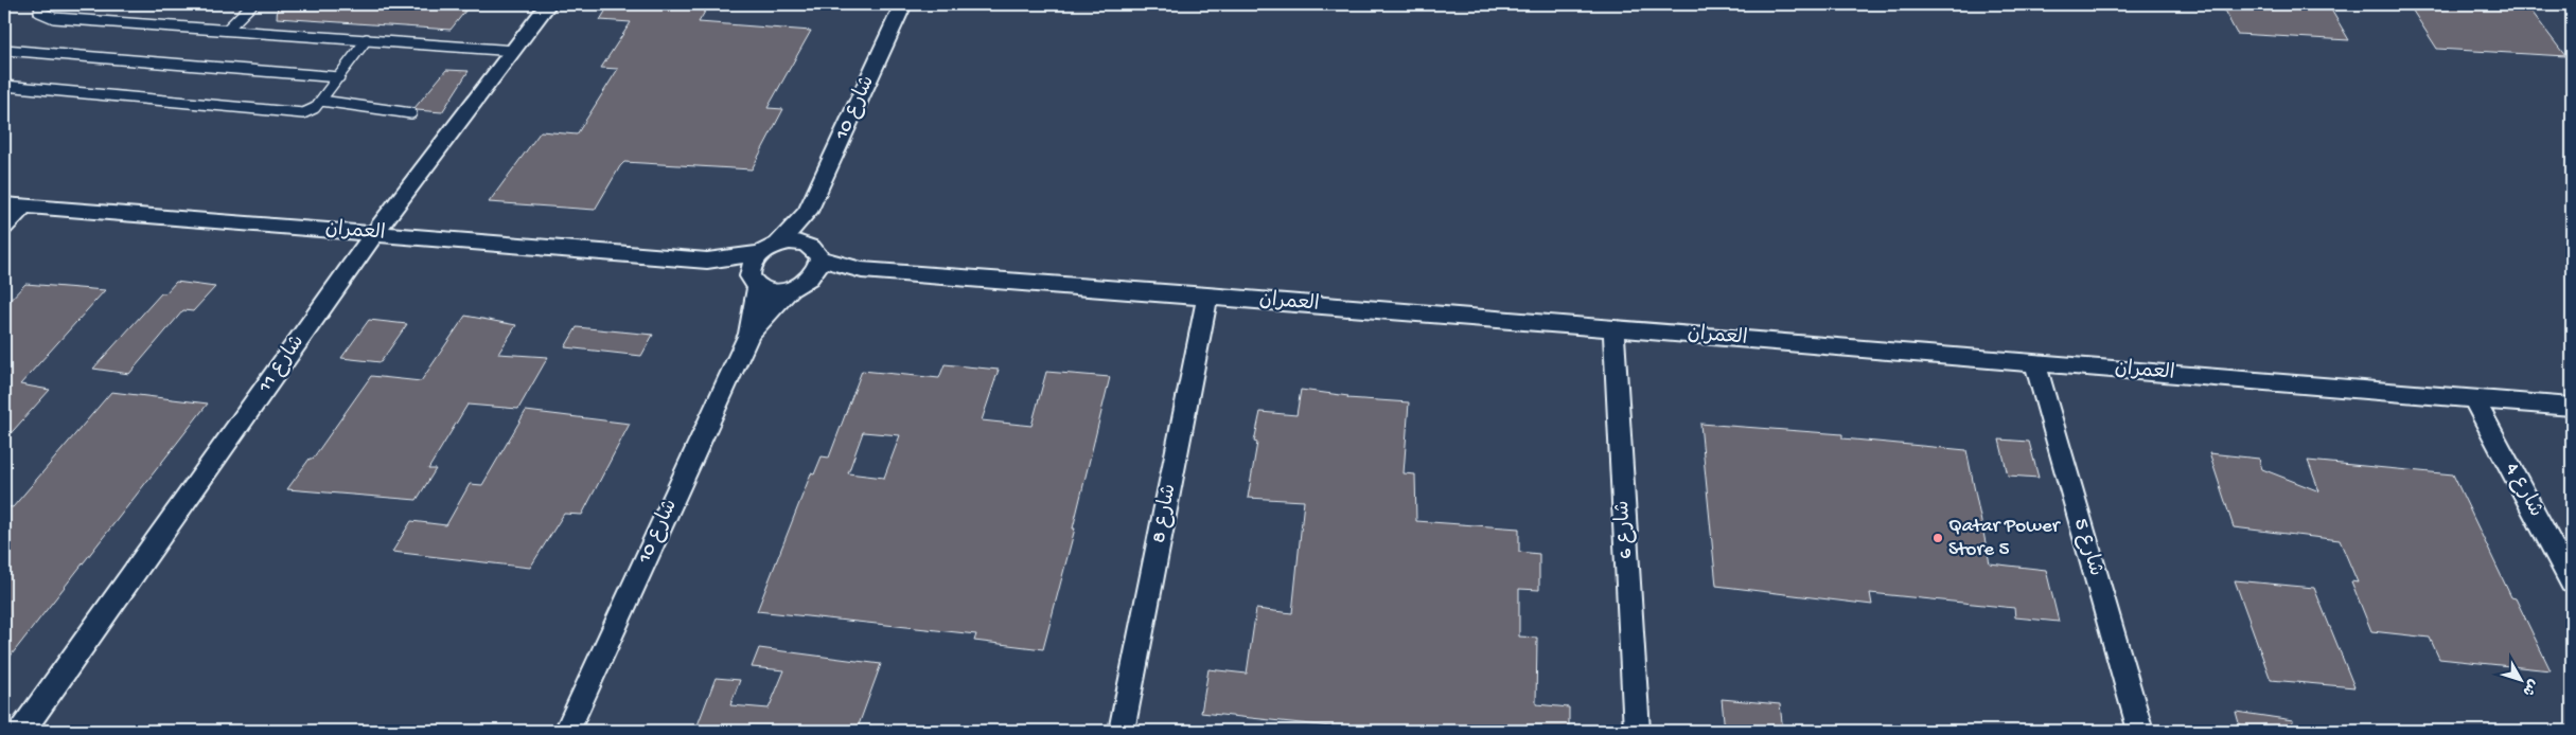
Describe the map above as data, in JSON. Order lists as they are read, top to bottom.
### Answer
{
  "streets": {
    "street": [
      "شارع 10",
      "العمران",
      "شارع 11",
      "شارع 4",
      "شارع 8",
      "شارع 6",
      "شارع 5"
    ]
  },
  "crossings": [
    ["شارع 10", "العمران"],
    ["العمران", "شارع 11"],
    ["العمران", "شارع 4"],
    ["العمران", "شارع 8"],
    ["العمران", "شارع 6"],
    ["العمران", "شارع 5"]
  ],
  "places": ["Qatar Power Store 5"],
  "north": "bottom right"
}
